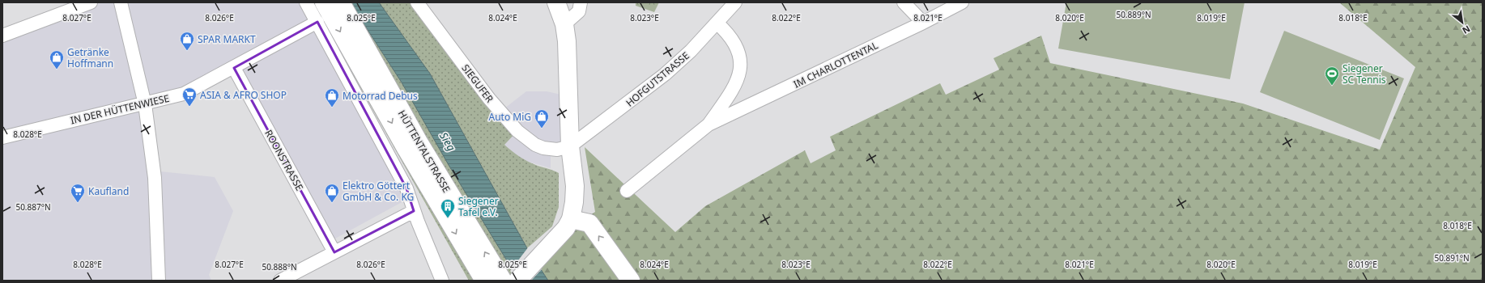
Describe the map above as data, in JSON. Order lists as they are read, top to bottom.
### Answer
{
  "streets": {
    "main road": ["HÜTTENTALSTRASSE"],
    "street": [
      "IM CHARLOTTENTAL",
      "HOFGUTSTRASSE",
      "SIEGUFER",
      "IN DER HÜTTENWIESE",
      "ROONSTRASSE"
    ]
  },
  "crossings": [
    ["IM CHARLOTTENTAL", "HOFGUTSTRASSE"],
    ["HOFGUTSTRASSE", "SIEGUFER"],
    ["IN DER HÜTTENWIESE", "ROONSTRASSE"]
  ],
  "water": ["Sieg"],
  "places": {
    "shop": [
      "SPAR MARKT",
      "Getränke Hoffmann",
      "Motorrad Debus",
      "Auto MiG",
      "Elektro Göttert GmbH & Co. KG"
    ],
    "sports": ["Siegener SC Tennis"],
    "supermarket": ["ASIA & AFRO SHOP", "Kaufland"],
    "building": ["Siegener Tafel e.V."]
  },
  "north": "bottom right",
  "coordinates": [
    "50.889°N",
    "8.024°E",
    "8.023°E",
    "8.022°E",
    "8.021°E",
    "8.020°E",
    "8.018°E",
    "8.027°E",
    "8.026°E",
    "8.025°E",
    "8.019°E",
    "8.028°E",
    "50.887°N",
    "50.891°N",
    "50.888°N"
  ]
}
